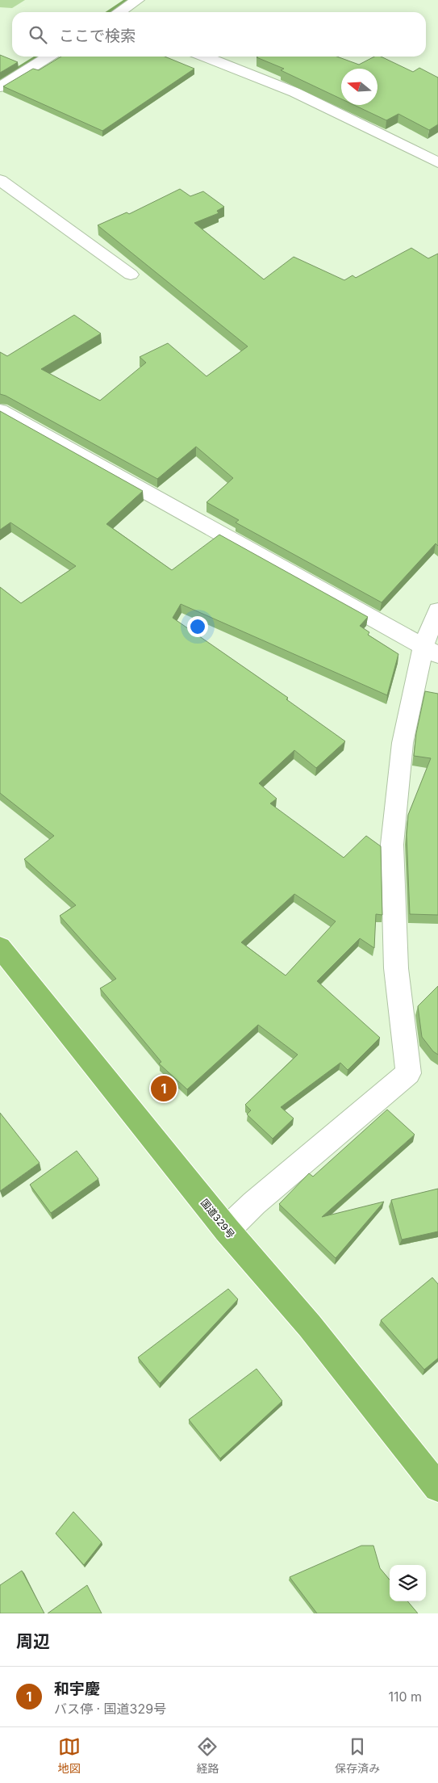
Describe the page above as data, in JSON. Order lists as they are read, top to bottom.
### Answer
{
  "streets": {
    "highway": ["国道329号"]
  },
  "north": "left",
  "page": {
    "search": "ここで検索",
    "pins": "1",
    "heading": "周辺",
    "list": [
      {
        "mark": "1",
        "name": "和宇慶",
        "note": "バス停 · 国道329号",
        "value": "110 m"
      }
    ],
    "nav": ["地図", "経路", "保存済み"]
  }
}
